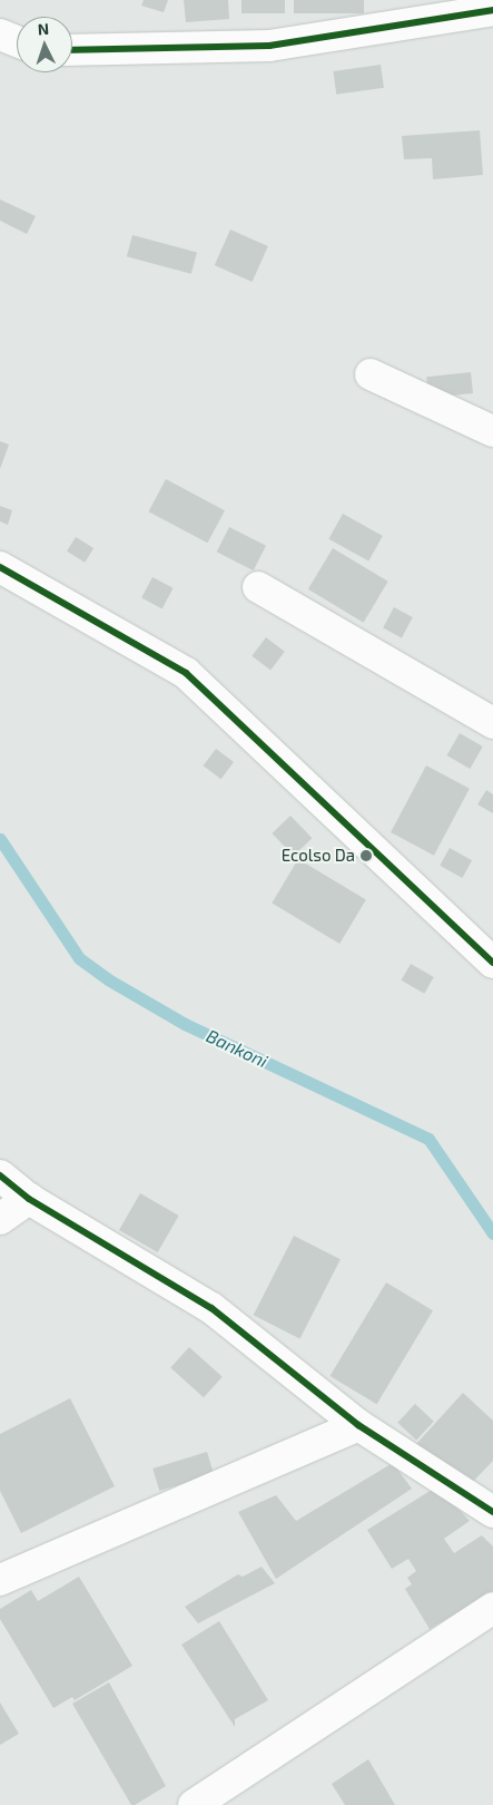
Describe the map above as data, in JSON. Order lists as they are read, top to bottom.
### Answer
{
  "water": ["Bankoni"],
  "places": ["Ecolso Da"],
  "north": "top"
}
